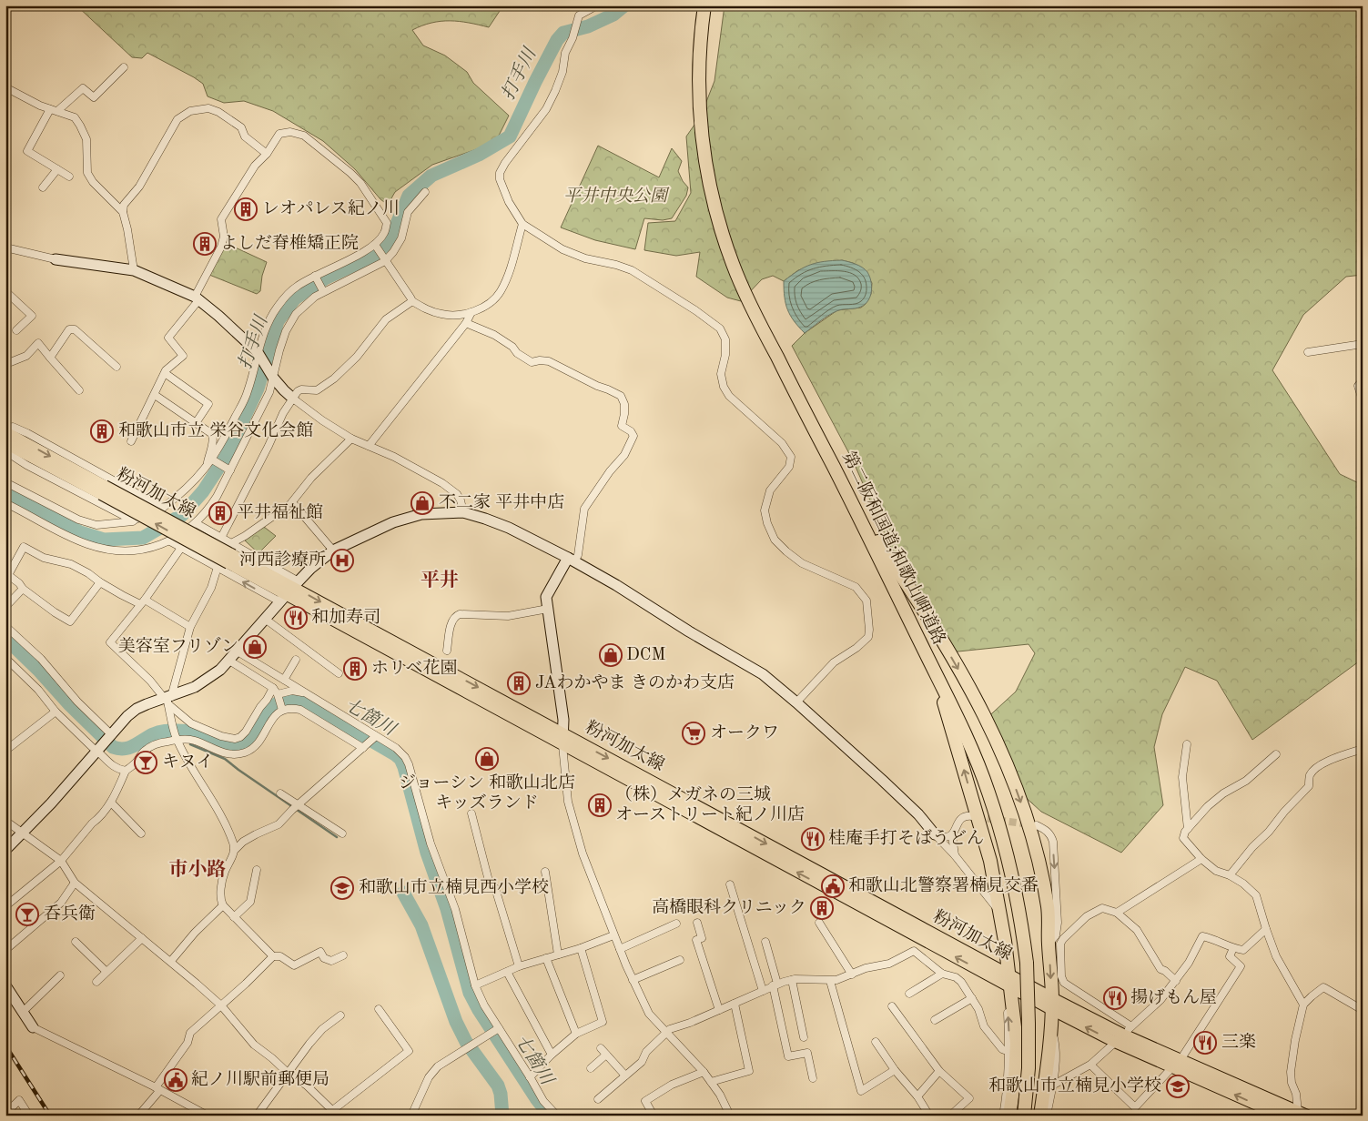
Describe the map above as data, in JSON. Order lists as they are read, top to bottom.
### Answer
{
  "streets": {
    "highway": ["第二阪和国道;和歌山岬道路"],
    "main road": ["粉河加太線"]
  },
  "districts": ["平井", "市小路"],
  "water": ["打手川", "七箇川"],
  "parks": ["平井中央公園"],
  "places": {
    "building": [
      "レオパレス紀ノ川",
      "よしだ脊椎矯正院",
      "和歌山市立 栄谷文化会館",
      "平井福祉館",
      "ホリベ花園",
      "JAわかやま きのかわ支店",
      "（株）メガネの三城 オーストリート紀ノ川店",
      "高橋眼科クリニック"
    ],
    "shop": [
      "不二家 平井中店",
      "美容室フリゾン",
      "DCM",
      "ジョーシン 和歌山北店 キッズランド"
    ],
    "hospital": ["河西診療所"],
    "restaurant": [
      "和加寿司",
      "桂庵手打そばうどん",
      "揚げもん屋",
      "三楽"
    ],
    "supermarket": ["オークワ"],
    "bar": ["キヌイ", "呑兵衛"],
    "public building": ["和歌山北警察署楠見交番", "紀ノ川駅前郵便局"],
    "school or university": ["和歌山市立楠見西小学校", "和歌山市立楠見小学校"]
  }
}
